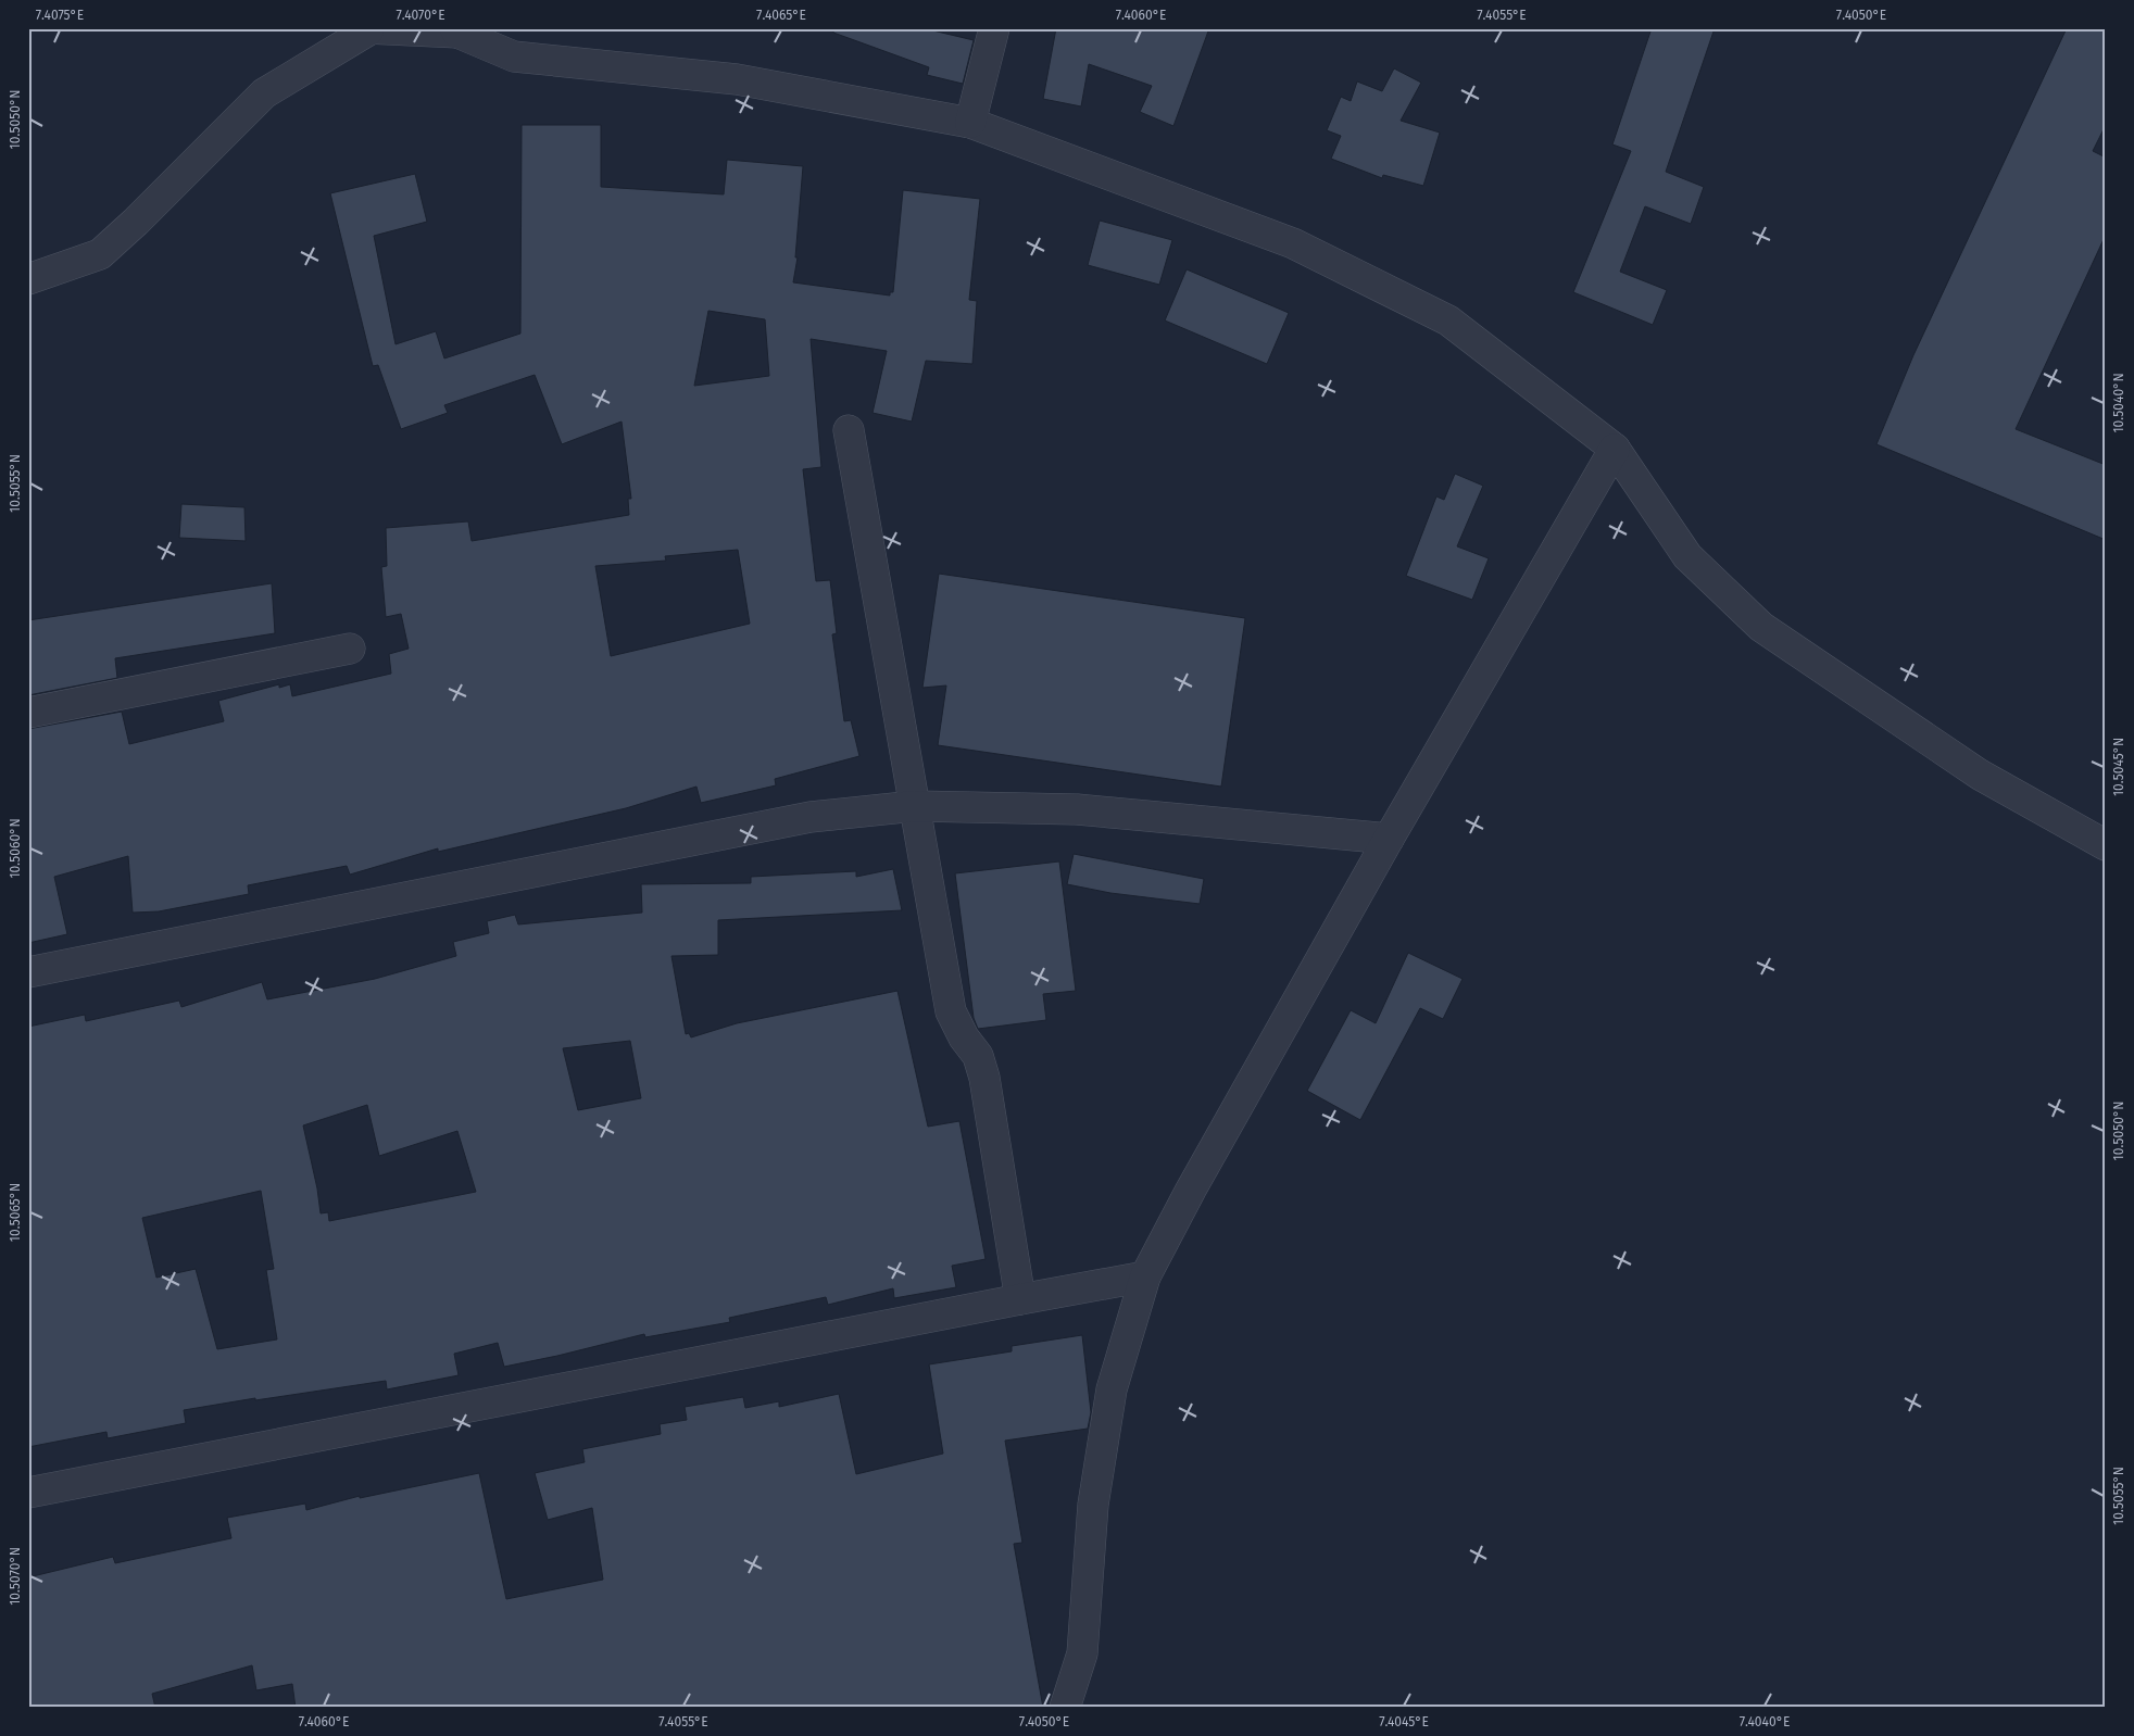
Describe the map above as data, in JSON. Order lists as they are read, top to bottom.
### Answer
{
  "coordinates": [
    "7.4075°E",
    "7.4070°E",
    "7.4065°E",
    "7.4060°E",
    "7.4055°E",
    "7.4050°E",
    "10.5050°N",
    "10.5040°N",
    "10.5055°N",
    "10.5045°N",
    "10.5060°N",
    "10.5065°N",
    "10.5070°N",
    "7.4045°E",
    "7.4040°E"
  ]
}
